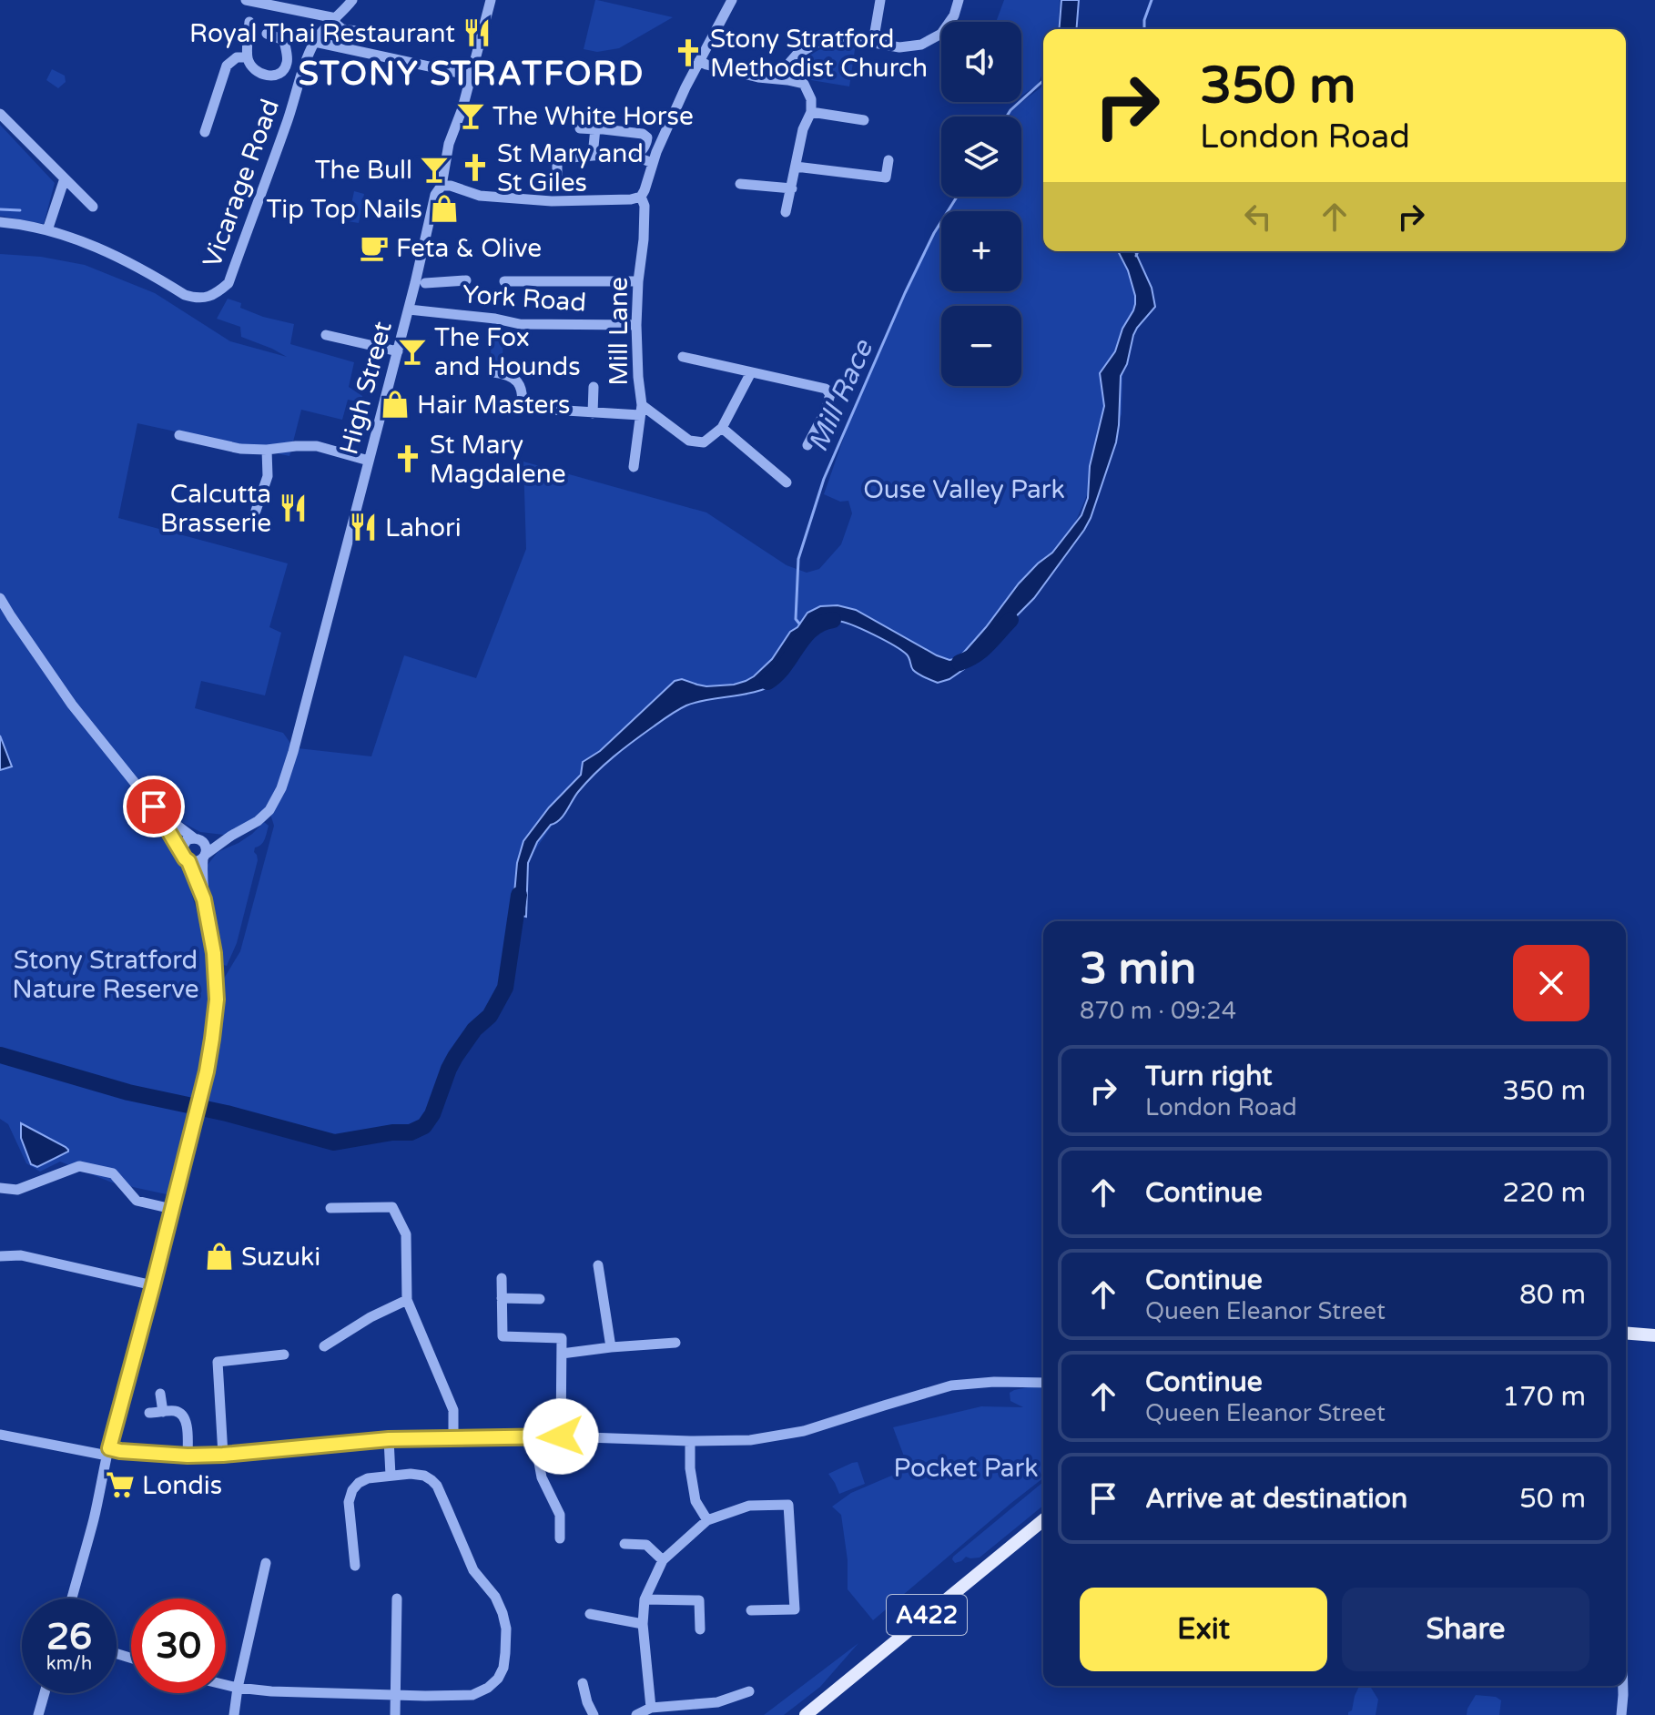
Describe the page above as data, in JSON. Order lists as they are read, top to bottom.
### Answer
{
  "streets": {
    "main road": ["A422"],
    "street": [
      "Vicarage Road",
      "York Road",
      "Mill Lane",
      "High Street"
    ]
  },
  "crossings": [
    ["York Road", "Mill Lane"],
    ["York Road", "High Street"]
  ],
  "districts": ["STONY STRATFORD"],
  "water": ["Mill Race"],
  "parks": ["Ouse Valley Park", "Stony Stratford Nature Reserve", "Pocket Park"],
  "places": {
    "restaurant": ["Royal Thai Restaurant", "Calcutta Brasserie", "Lahori"],
    "church": ["Stony Stratford Methodist Church", "St Mary and St Giles", "St Mary Magdalene"],
    "bar": ["The White Horse", "The Bull", "The Fox and Hounds"],
    "shop": ["Tip Top Nails", "Hair Masters", "Suzuki"],
    "cafe": ["Feta & Olive"],
    "supermarket": ["Londis"]
  },
  "page": {
    "map_buttons": ["+", "−"],
    "turn": ["350 m", "London Road"],
    "heading": ["3 min", "870 m · 09:24"],
    "list": [
      {
        "name": "Turn right",
        "note": "London Road",
        "value": "350 m"
      },
      {
        "name": "Continue",
        "value": "220 m"
      },
      {
        "name": "Continue",
        "note": "Queen Eleanor Street",
        "value": "80 m"
      },
      {
        "name": "Continue",
        "note": "Queen Eleanor Street",
        "value": "170 m"
      },
      {
        "name": "Arrive at destination",
        "value": "50 m"
      }
    ],
    "buttons": ["Exit", "Share"],
    "speed": "26 km/h",
    "limit": "30"
  }
}
